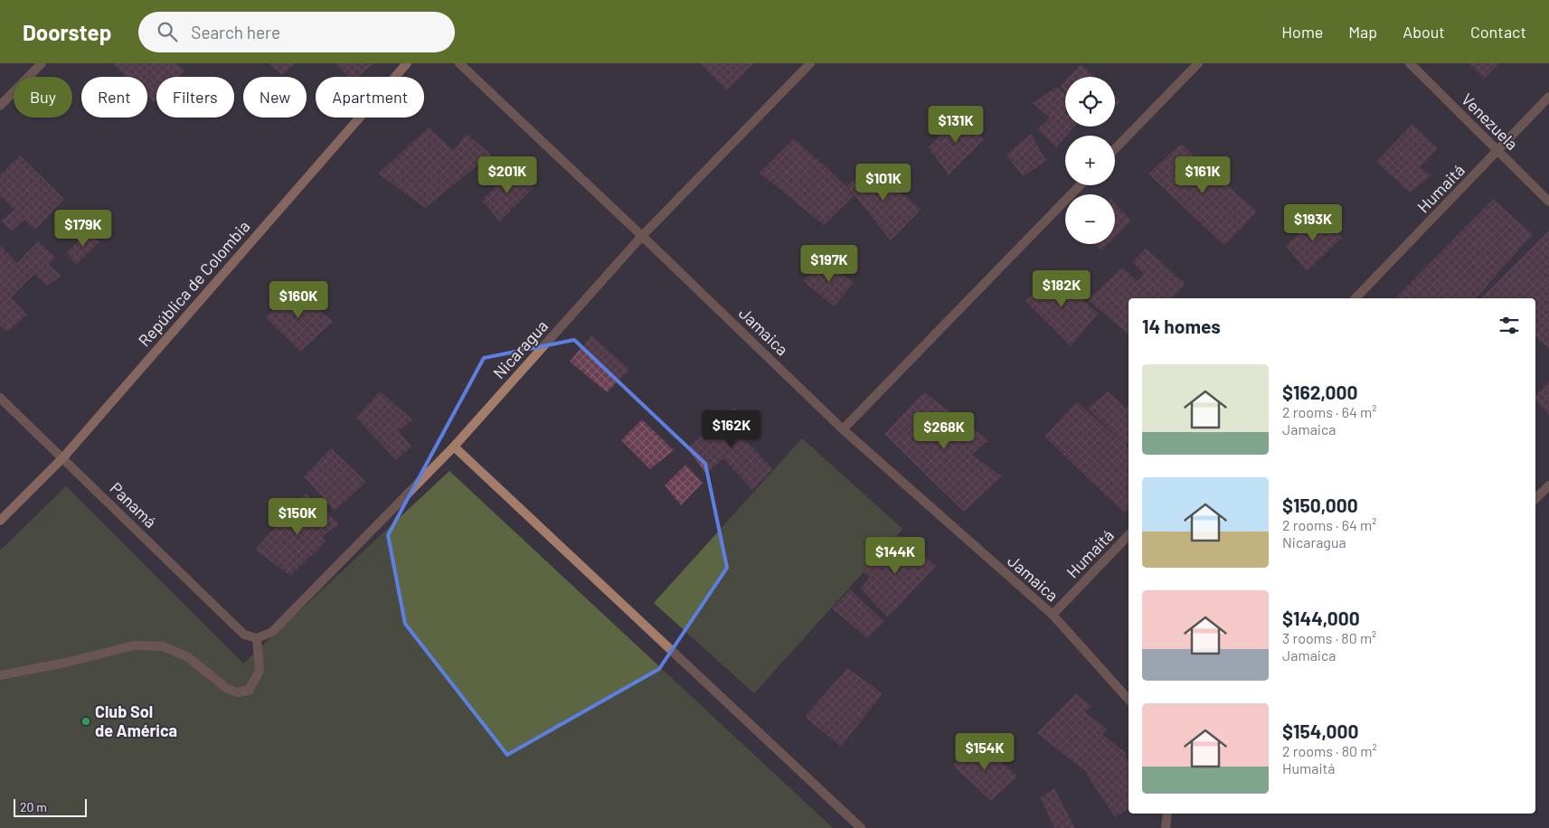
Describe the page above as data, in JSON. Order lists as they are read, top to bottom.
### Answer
{
  "streets": {
    "street": [
      "Venezuela",
      "Humaitá",
      "República de Colombia",
      "Jamaica",
      "Nicaragua",
      "Panamá"
    ]
  },
  "crossings": [
    ["Venezuela", "Humaitá"],
    ["Humaitá", "Jamaica"],
    ["República de Colombia", "Panamá"],
    ["Jamaica", "Nicaragua"],
    ["Nicaragua", "Panamá"]
  ],
  "places": ["Club Sol de América"],
  "scale_bar": "20 m",
  "page": {
    "header": "Doorstep",
    "search": "Search here",
    "nav": [
      "Home",
      "Map",
      "About",
      "Contact"
    ],
    "map_buttons": ["+", "−"],
    "chip": [
      "Buy",
      "Rent",
      "Filters",
      "New",
      "Apartment"
    ],
    "price": [
      "$131K",
      "$201K",
      "$161K",
      "$101K",
      "$193K",
      "$179K",
      "$197K",
      "$182K",
      "$160K",
      "$162K",
      "$268K",
      "$150K",
      "$144K",
      "$154K"
    ],
    "heading": "14 homes",
    "list": [
      {
        "name": "$162,000",
        "note": "2 rooms · 64 m² · Jamaica"
      },
      {
        "name": "$150,000",
        "note": "2 rooms · 64 m² · Nicaragua"
      },
      {
        "name": "$144,000",
        "note": "3 rooms · 80 m² · Jamaica"
      },
      {
        "name": "$154,000",
        "note": "2 rooms · 80 m² · Humaitá"
      }
    ],
    "scale": "20 m"
  }
}
